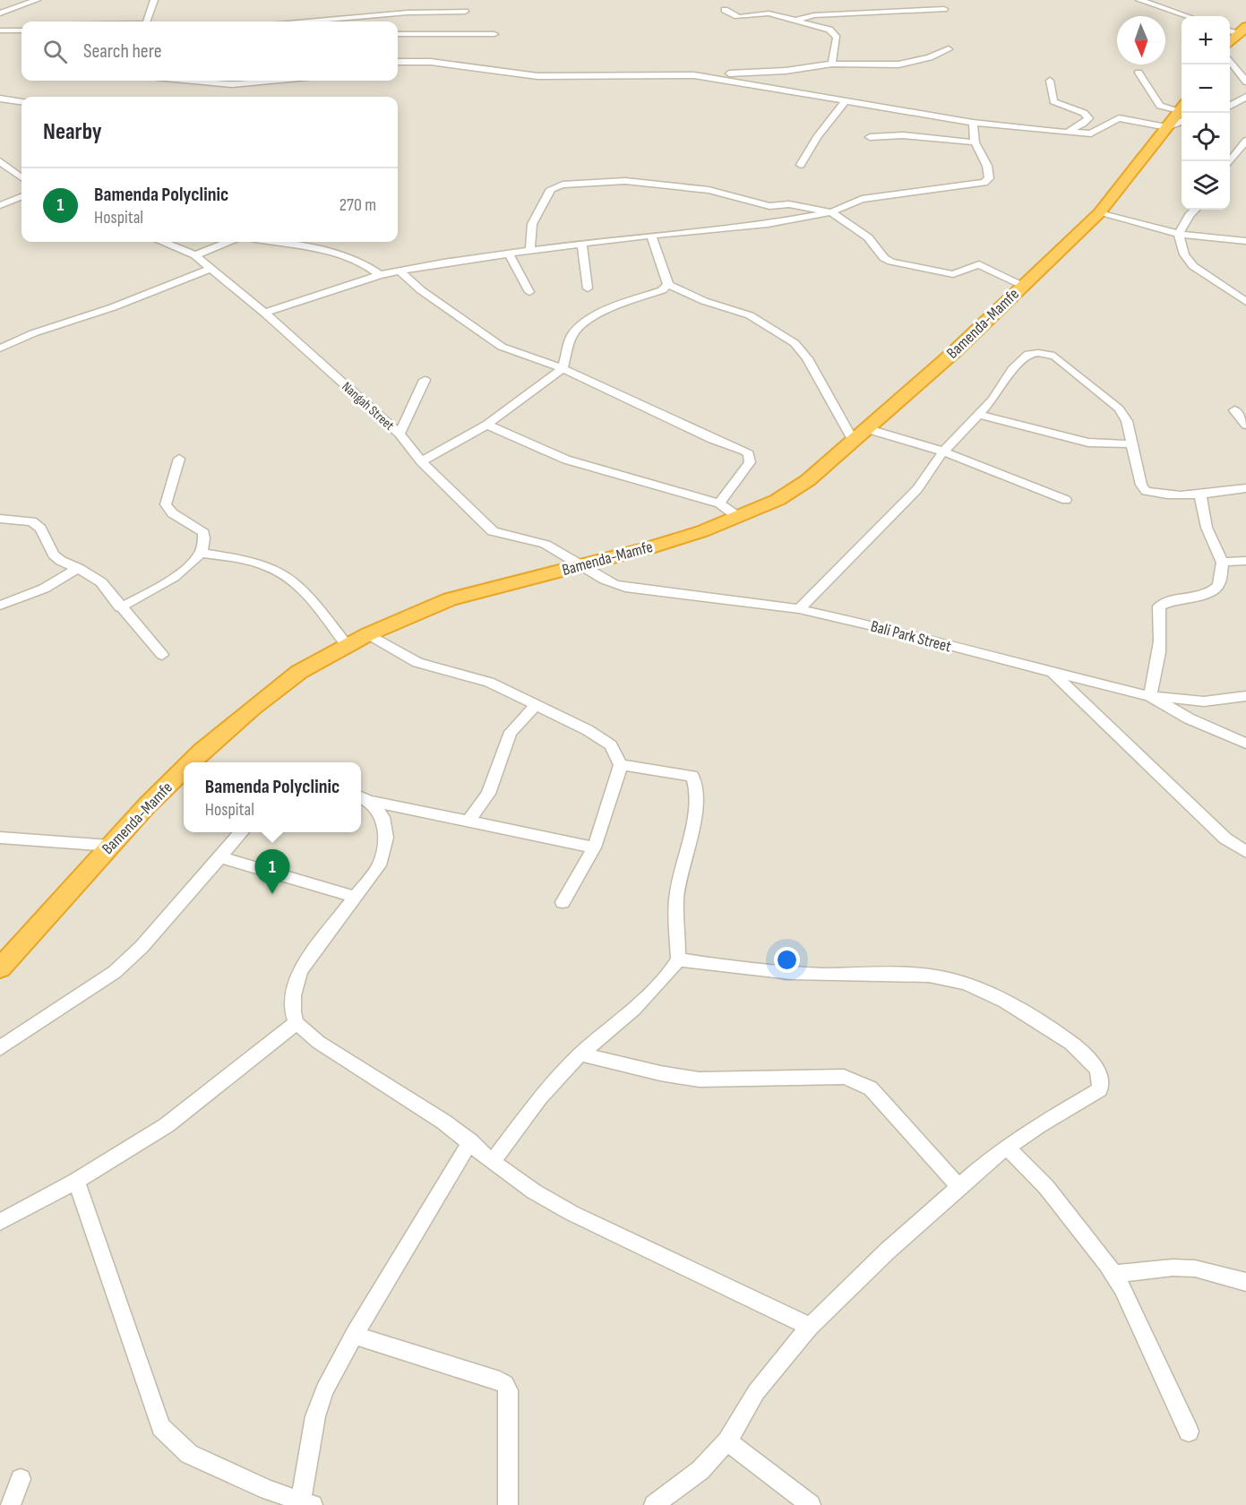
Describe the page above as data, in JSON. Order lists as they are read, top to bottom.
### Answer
{
  "streets": {
    "highway": ["Bamenda-Mamfe"],
    "street": ["Nangah Street", "Bali Park Street"]
  },
  "crossings": [
    ["Bamenda-Mamfe", "Nangah Street"],
    ["Bamenda-Mamfe", "Bali Park Street"],
    ["Nangah Street", "Bali Park Street"]
  ],
  "north": "bottom",
  "page": {
    "map_buttons": ["+", "−"],
    "search": "Search here",
    "heading": "Nearby",
    "list": [
      {
        "mark": "1",
        "name": "Bamenda Polyclinic",
        "note": "Hospital",
        "value": "270 m"
      }
    ],
    "popup": ["Bamenda Polyclinic", "Hospital"],
    "pins": "1"
  }
}
